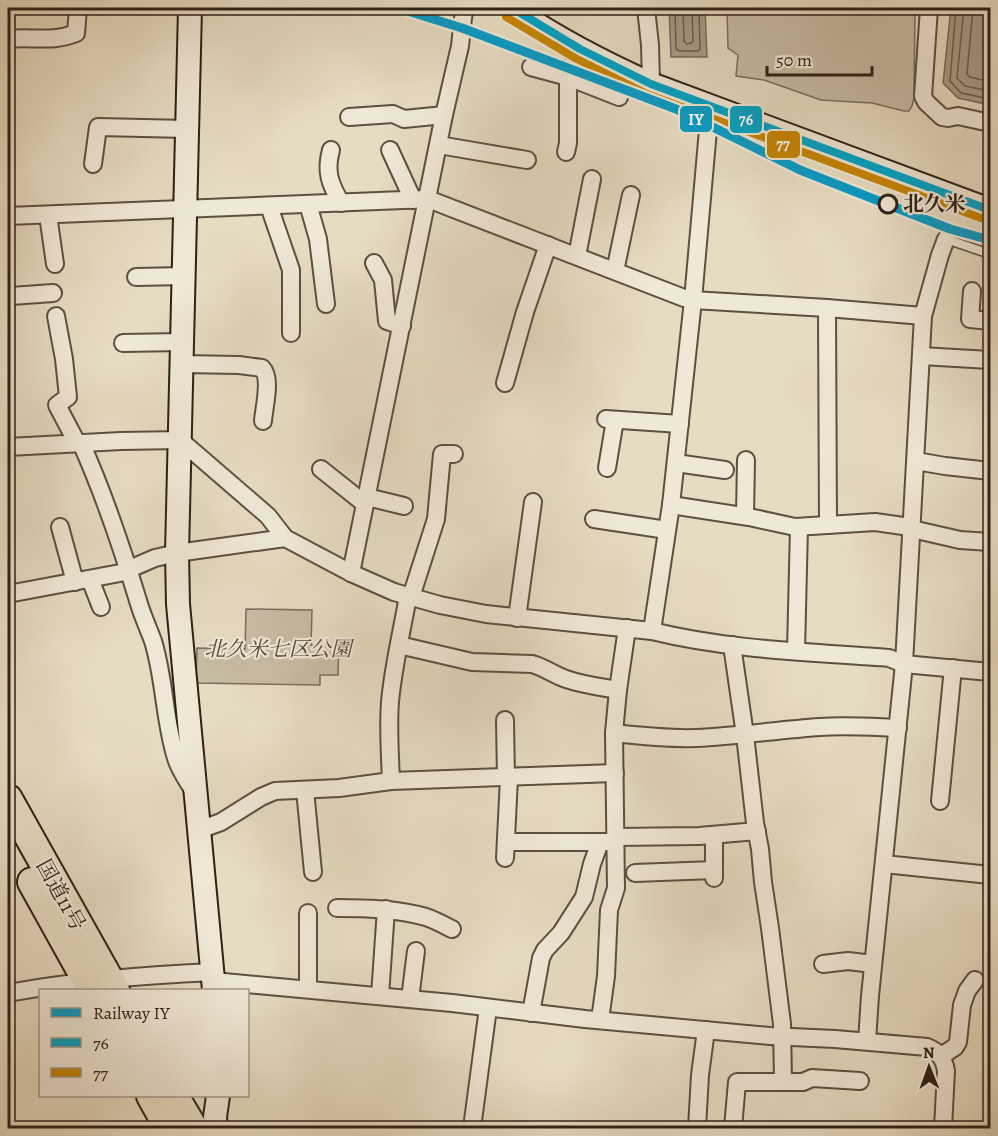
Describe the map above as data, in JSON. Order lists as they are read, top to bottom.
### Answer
{
  "streets": {
    "highway": ["国道11号"]
  },
  "parks": ["北久米七区公園"],
  "places": ["北久米"],
  "lines": ["rail line IY", "transit line 76", "transit line 77"],
  "legend": ["Railway IY", "76", "77"],
  "scale_bar": "50 m",
  "north": "top"
}
